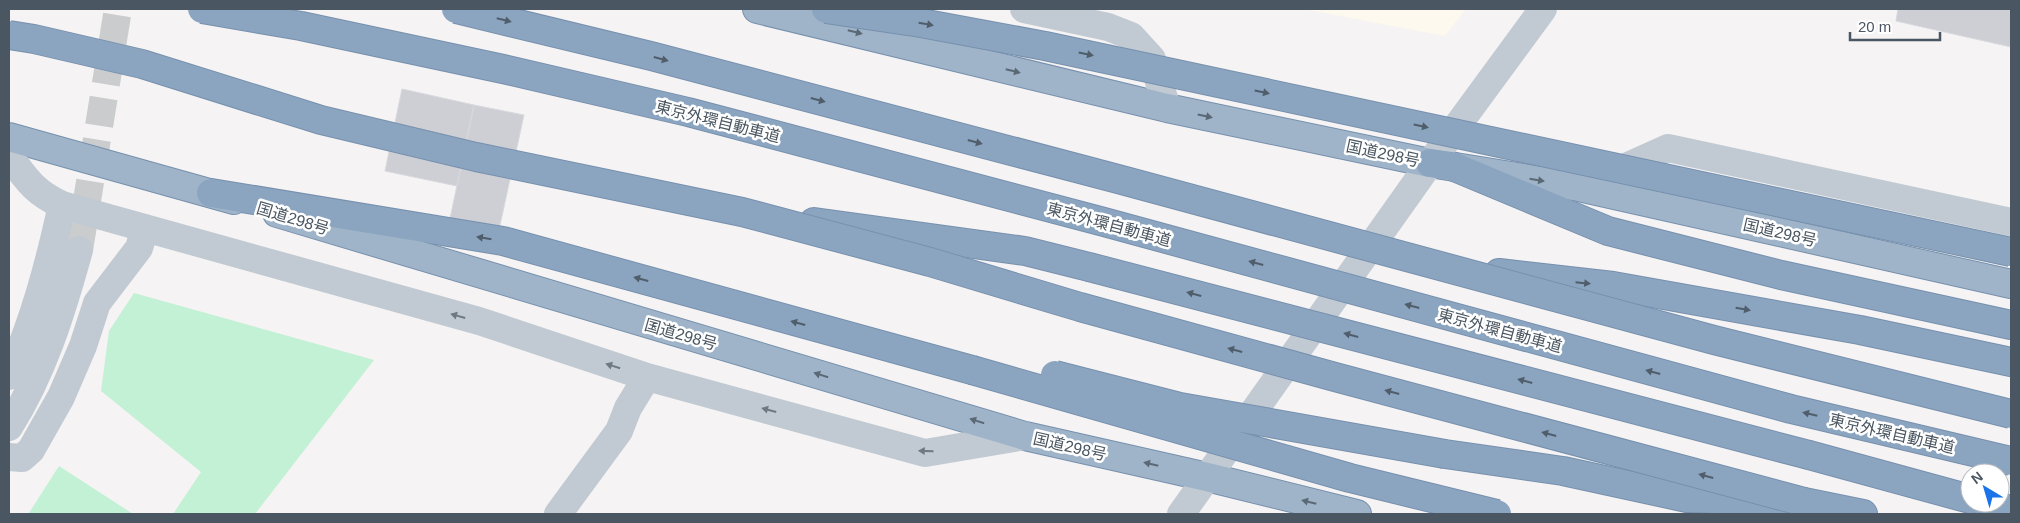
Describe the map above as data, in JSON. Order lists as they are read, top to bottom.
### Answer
{
  "streets": {
    "highway": ["東京外環自動車道", "国道298号"]
  },
  "scale_bar": "20 m",
  "north": "top left"
}
